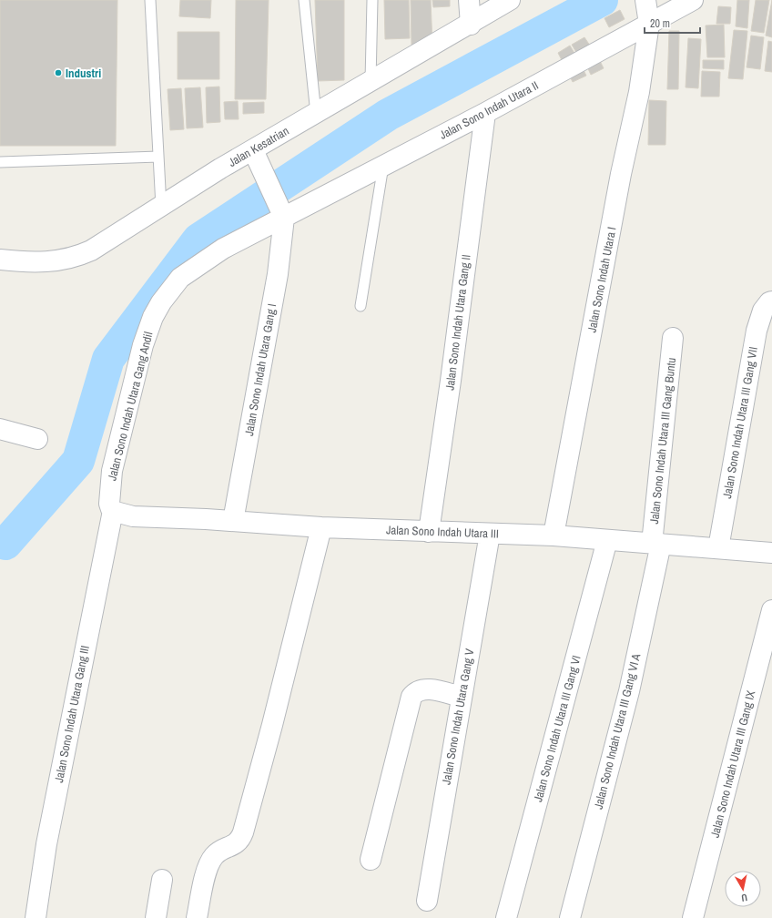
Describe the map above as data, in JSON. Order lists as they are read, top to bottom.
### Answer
{
  "streets": {
    "street": [
      "Jalan Sono Indah Utara II",
      "Jalan Kesatrian",
      "Jalan Sono Indah Utara I",
      "Jalan Sono Indah Utara Gang II",
      "Jalan Sono Indah Utara Gang I",
      "Jalan Sono Indah Utara Gang Andil",
      "Jalan Sono Indah Utara III Gang VII",
      "Jalan Sono Indah Utara III Gang Buntu",
      "Jalan Sono Indah Utara III",
      "Jalan Sono Indah Utara Gang III",
      "Jalan Sono Indah Utara Gang V",
      "Jalan Sono Indah Utara III Gang VI",
      "Jalan Sono Indah Utara III Gang VI A",
      "Jalan Sono Indah Utara III Gang IX"
    ]
  },
  "crossings": [
    ["Jalan Sono Indah Utara II", "Jalan Sono Indah Utara I"],
    ["Jalan Sono Indah Utara II", "Jalan Sono Indah Utara Gang II"],
    ["Jalan Sono Indah Utara II", "Jalan Sono Indah Utara Gang I"],
    ["Jalan Sono Indah Utara II", "Jalan Sono Indah Utara Gang Andil"],
    ["Jalan Sono Indah Utara I", "Jalan Sono Indah Utara III"],
    ["Jalan Sono Indah Utara Gang II", "Jalan Sono Indah Utara III"],
    ["Jalan Sono Indah Utara Gang I", "Jalan Sono Indah Utara Gang Andil"],
    ["Jalan Sono Indah Utara Gang I", "Jalan Sono Indah Utara III"],
    ["Jalan Sono Indah Utara Gang Andil", "Jalan Sono Indah Utara III"],
    ["Jalan Sono Indah Utara Gang Andil", "Jalan Sono Indah Utara Gang III"],
    ["Jalan Sono Indah Utara III Gang VII", "Jalan Sono Indah Utara III"],
    ["Jalan Sono Indah Utara III Gang Buntu", "Jalan Sono Indah Utara III"],
    ["Jalan Sono Indah Utara III Gang Buntu", "Jalan Sono Indah Utara III Gang VI A"],
    ["Jalan Sono Indah Utara III", "Jalan Sono Indah Utara Gang III"],
    ["Jalan Sono Indah Utara III", "Jalan Sono Indah Utara Gang V"],
    ["Jalan Sono Indah Utara III", "Jalan Sono Indah Utara III Gang VI"],
    ["Jalan Sono Indah Utara III", "Jalan Sono Indah Utara III Gang VI A"]
  ],
  "places": ["Industri"],
  "scale_bar": "20 m",
  "north": "bottom"
}
